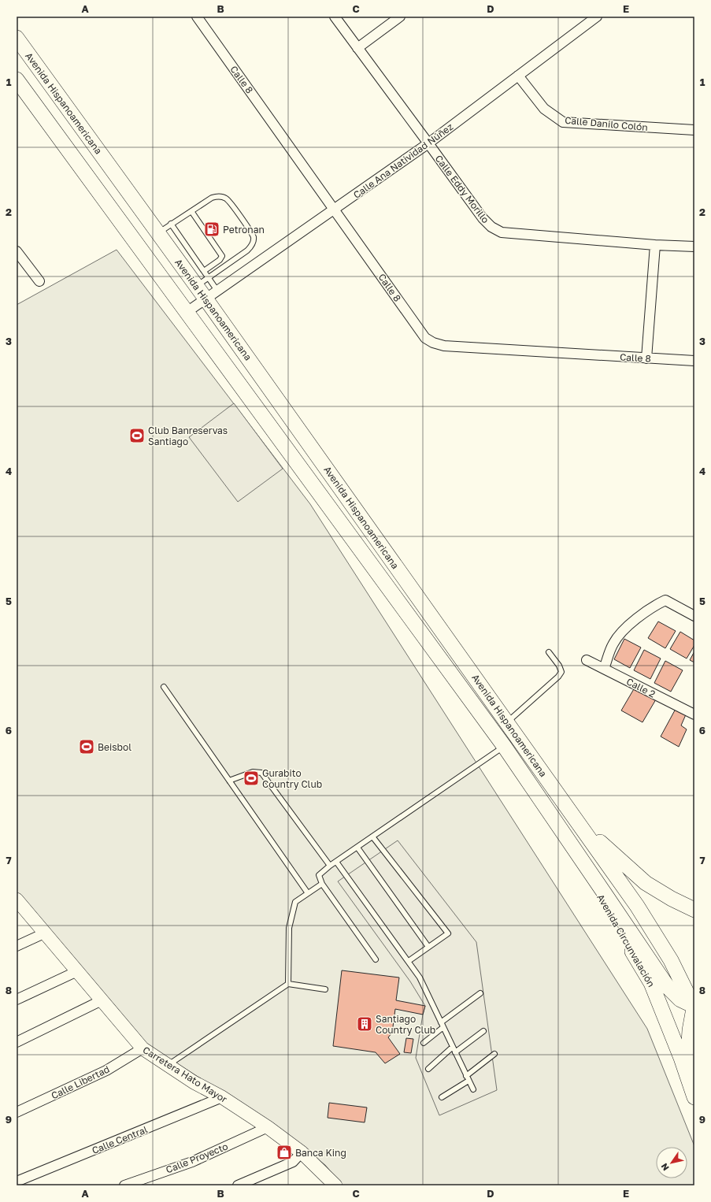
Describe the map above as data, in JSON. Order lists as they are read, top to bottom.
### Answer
{
  "streets": {
    "main road": ["Avenida Hispanoamericana", "Avenida Circunvalación"],
    "street": [
      "Calle 8",
      "Calle Danilo Colón",
      "Calle Ana Natividad Núñez",
      "Calle Eddy Morillo",
      "Calle 2",
      "Carretera Hato Mayor",
      "Calle Libertad",
      "Calle Central",
      "Calle Proyecto"
    ]
  },
  "crossings": [
    ["Calle 8", "Calle Ana Natividad Núñez"],
    ["Avenida Hispanoamericana", "Calle Ana Natividad Núñez"],
    ["Avenida Hispanoamericana", "Avenida Circunvalación"],
    ["Calle Danilo Colón", "Calle Ana Natividad Núñez"],
    ["Calle Ana Natividad Núñez", "Calle Eddy Morillo"],
    ["Carretera Hato Mayor", "Calle Libertad"],
    ["Carretera Hato Mayor", "Calle Central"],
    ["Carretera Hato Mayor", "Calle Proyecto"]
  ],
  "places": {
    "fuel station": ["Petronan"],
    "sports": ["Club Banreservas Santiago", "Beisbol", "Gurabito Country Club"],
    "building": ["Santiago Country Club"],
    "shop": ["Banca King"]
  },
  "north": "bottom left",
  "grid": {
    "columns": [
      "A",
      "B",
      "C",
      "D",
      "E"
    ],
    "rows": [
      "1",
      "2",
      "3",
      "4",
      "5",
      "6",
      "7",
      "8",
      "9"
    ]
  }
}
